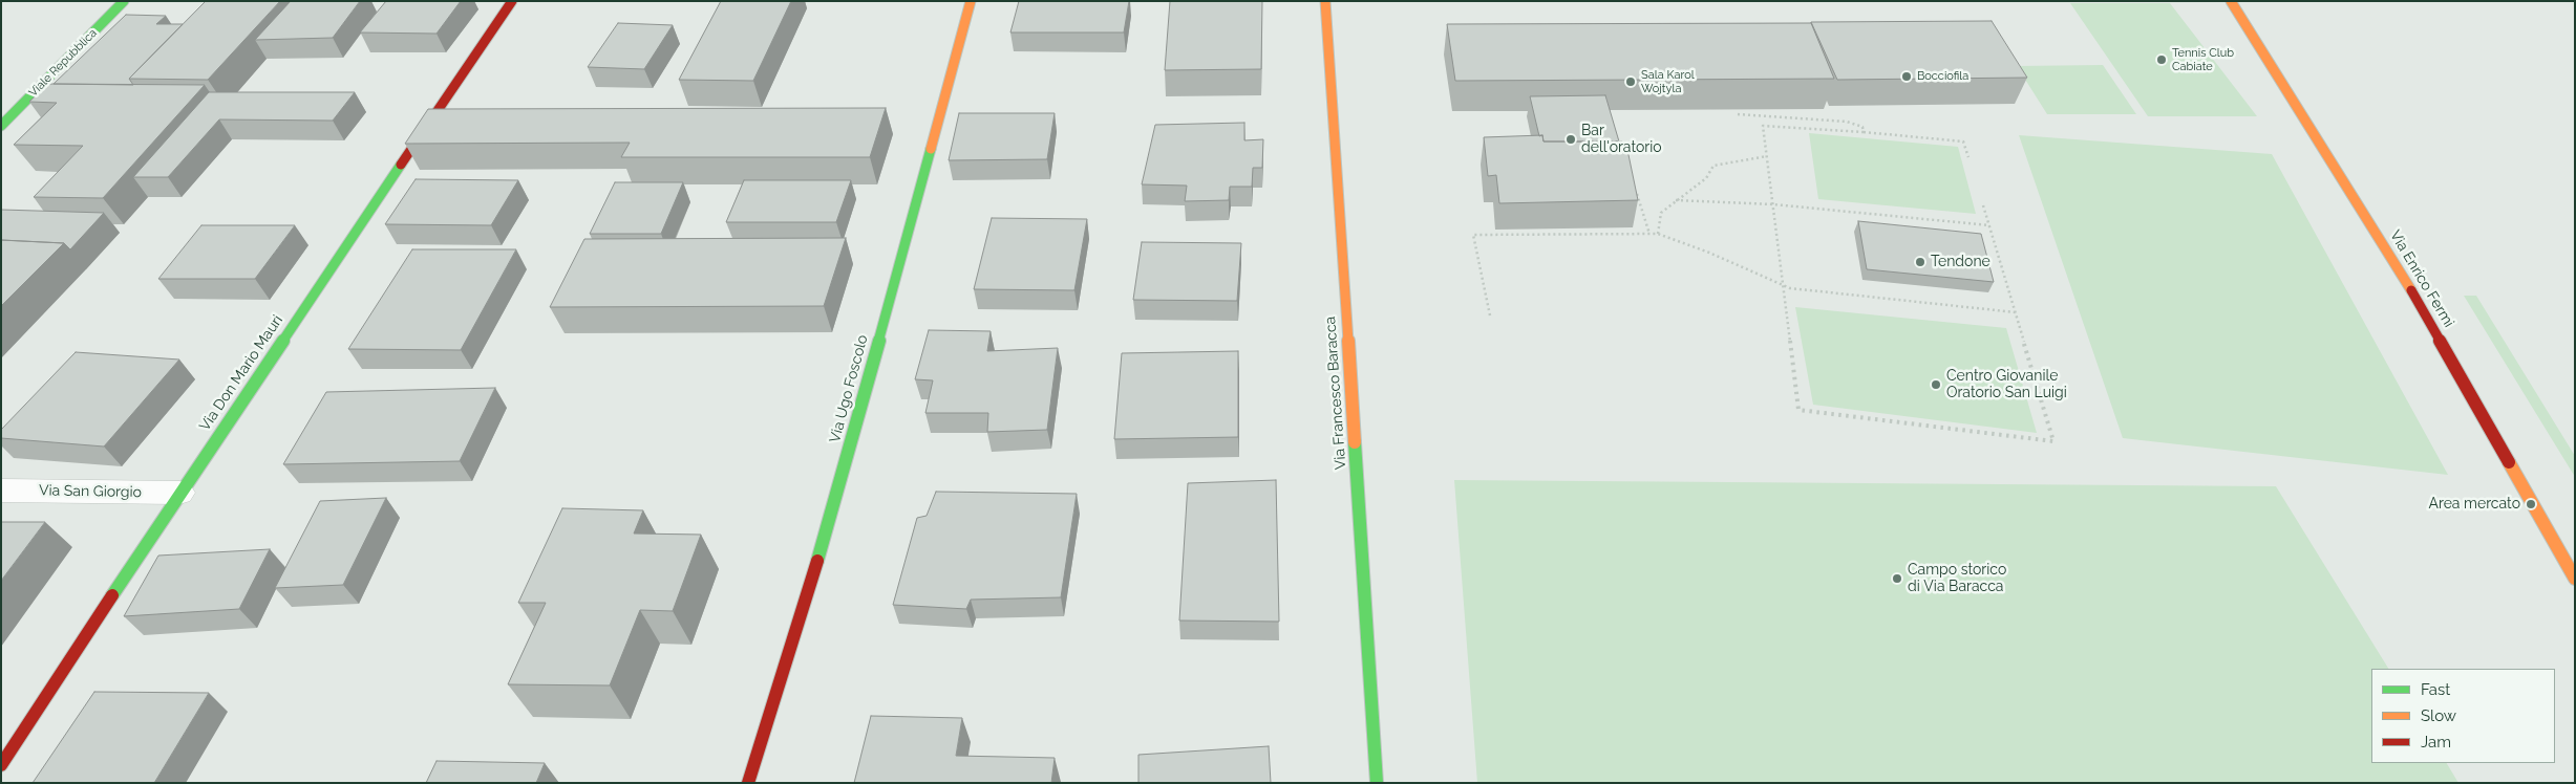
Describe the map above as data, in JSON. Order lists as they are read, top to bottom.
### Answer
{
  "streets": {
    "street": [
      "Viale Repubblica",
      "Via Enrico Fermi",
      "Via Don Mario Mauri",
      "Via Ugo Foscolo",
      "Via Francesco Baracca",
      "Via San Giorgio"
    ]
  },
  "crossings": [
    ["Via Don Mario Mauri", "Via San Giorgio"]
  ],
  "places": [
    "Tennis Club Cabiate",
    "Bocciofila",
    "Sala Karol Wojtyla",
    "Bar dell'oratorio",
    "Tendone",
    "Centro Giovanile Oratorio San Luigi",
    "Area mercato",
    "Campo storico di Via Baracca"
  ],
  "legend": ["Fast", "Slow", "Jam"]
}
